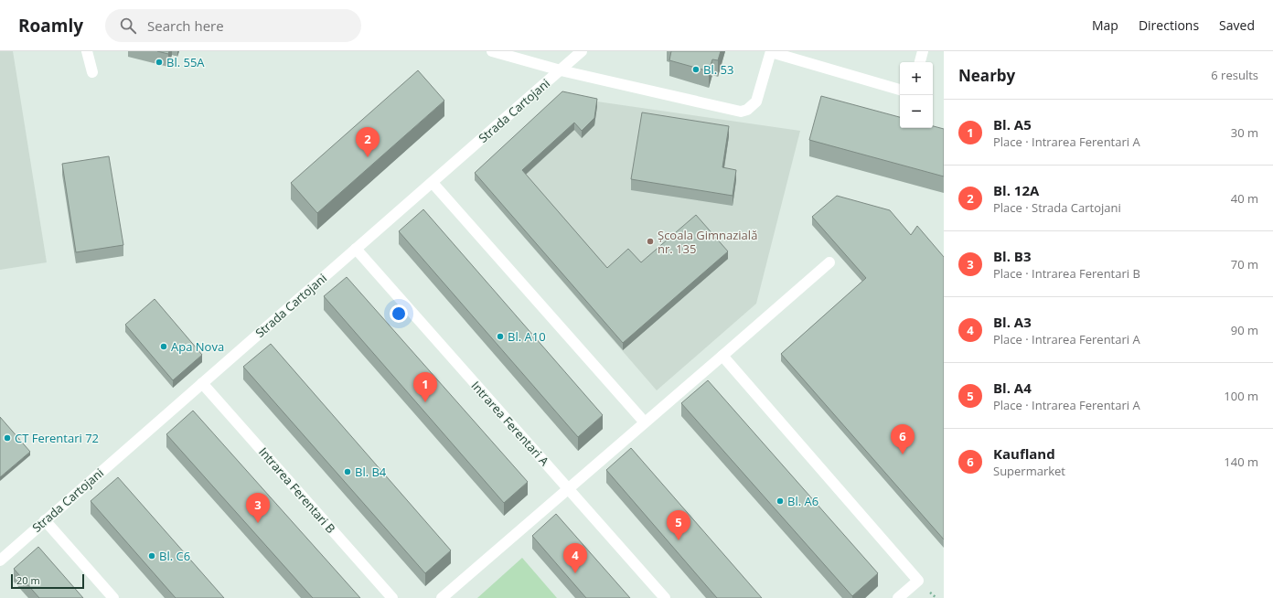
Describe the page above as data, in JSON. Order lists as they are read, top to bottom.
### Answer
{
  "streets": {
    "street": ["Strada Cartojani", "Intrarea Ferentari A", "Intrarea Ferentari B"]
  },
  "crossings": [
    ["Strada Cartojani", "Intrarea Ferentari A"],
    ["Strada Cartojani", "Intrarea Ferentari B"]
  ],
  "places": [
    "Bl. 55A",
    "Bl. 53",
    "Școala Gimnazială nr. 135",
    "Bl. A10",
    "Apa Nova",
    "CT Ferentari 72",
    "Bl. B4",
    "Bl. A6",
    "Bl. C6"
  ],
  "scale_bar": "20 m",
  "page": {
    "header": "Roamly",
    "search": "Search here",
    "nav": ["Map", "Directions", "Saved"],
    "heading": ["Nearby", "6 results"],
    "map_buttons": ["+", "−"],
    "list": [
      {
        "mark": "1",
        "name": "Bl. A5",
        "note": "Place · Intrarea Ferentari A",
        "value": "30 m"
      },
      {
        "mark": "2",
        "name": "Bl. 12A",
        "note": "Place · Strada Cartojani",
        "value": "40 m"
      },
      {
        "mark": "3",
        "name": "Bl. B3",
        "note": "Place · Intrarea Ferentari B",
        "value": "70 m"
      },
      {
        "mark": "4",
        "name": "Bl. A3",
        "note": "Place · Intrarea Ferentari A",
        "value": "90 m"
      },
      {
        "mark": "5",
        "name": "Bl. A4",
        "note": "Place · Intrarea Ferentari A",
        "value": "100 m"
      },
      {
        "mark": "6",
        "name": "Kaufland",
        "note": "Supermarket",
        "value": "140 m"
      }
    ],
    "pins": [
      "2",
      "1",
      "6",
      "3",
      "5",
      "4"
    ],
    "scale": "20 m"
  }
}
